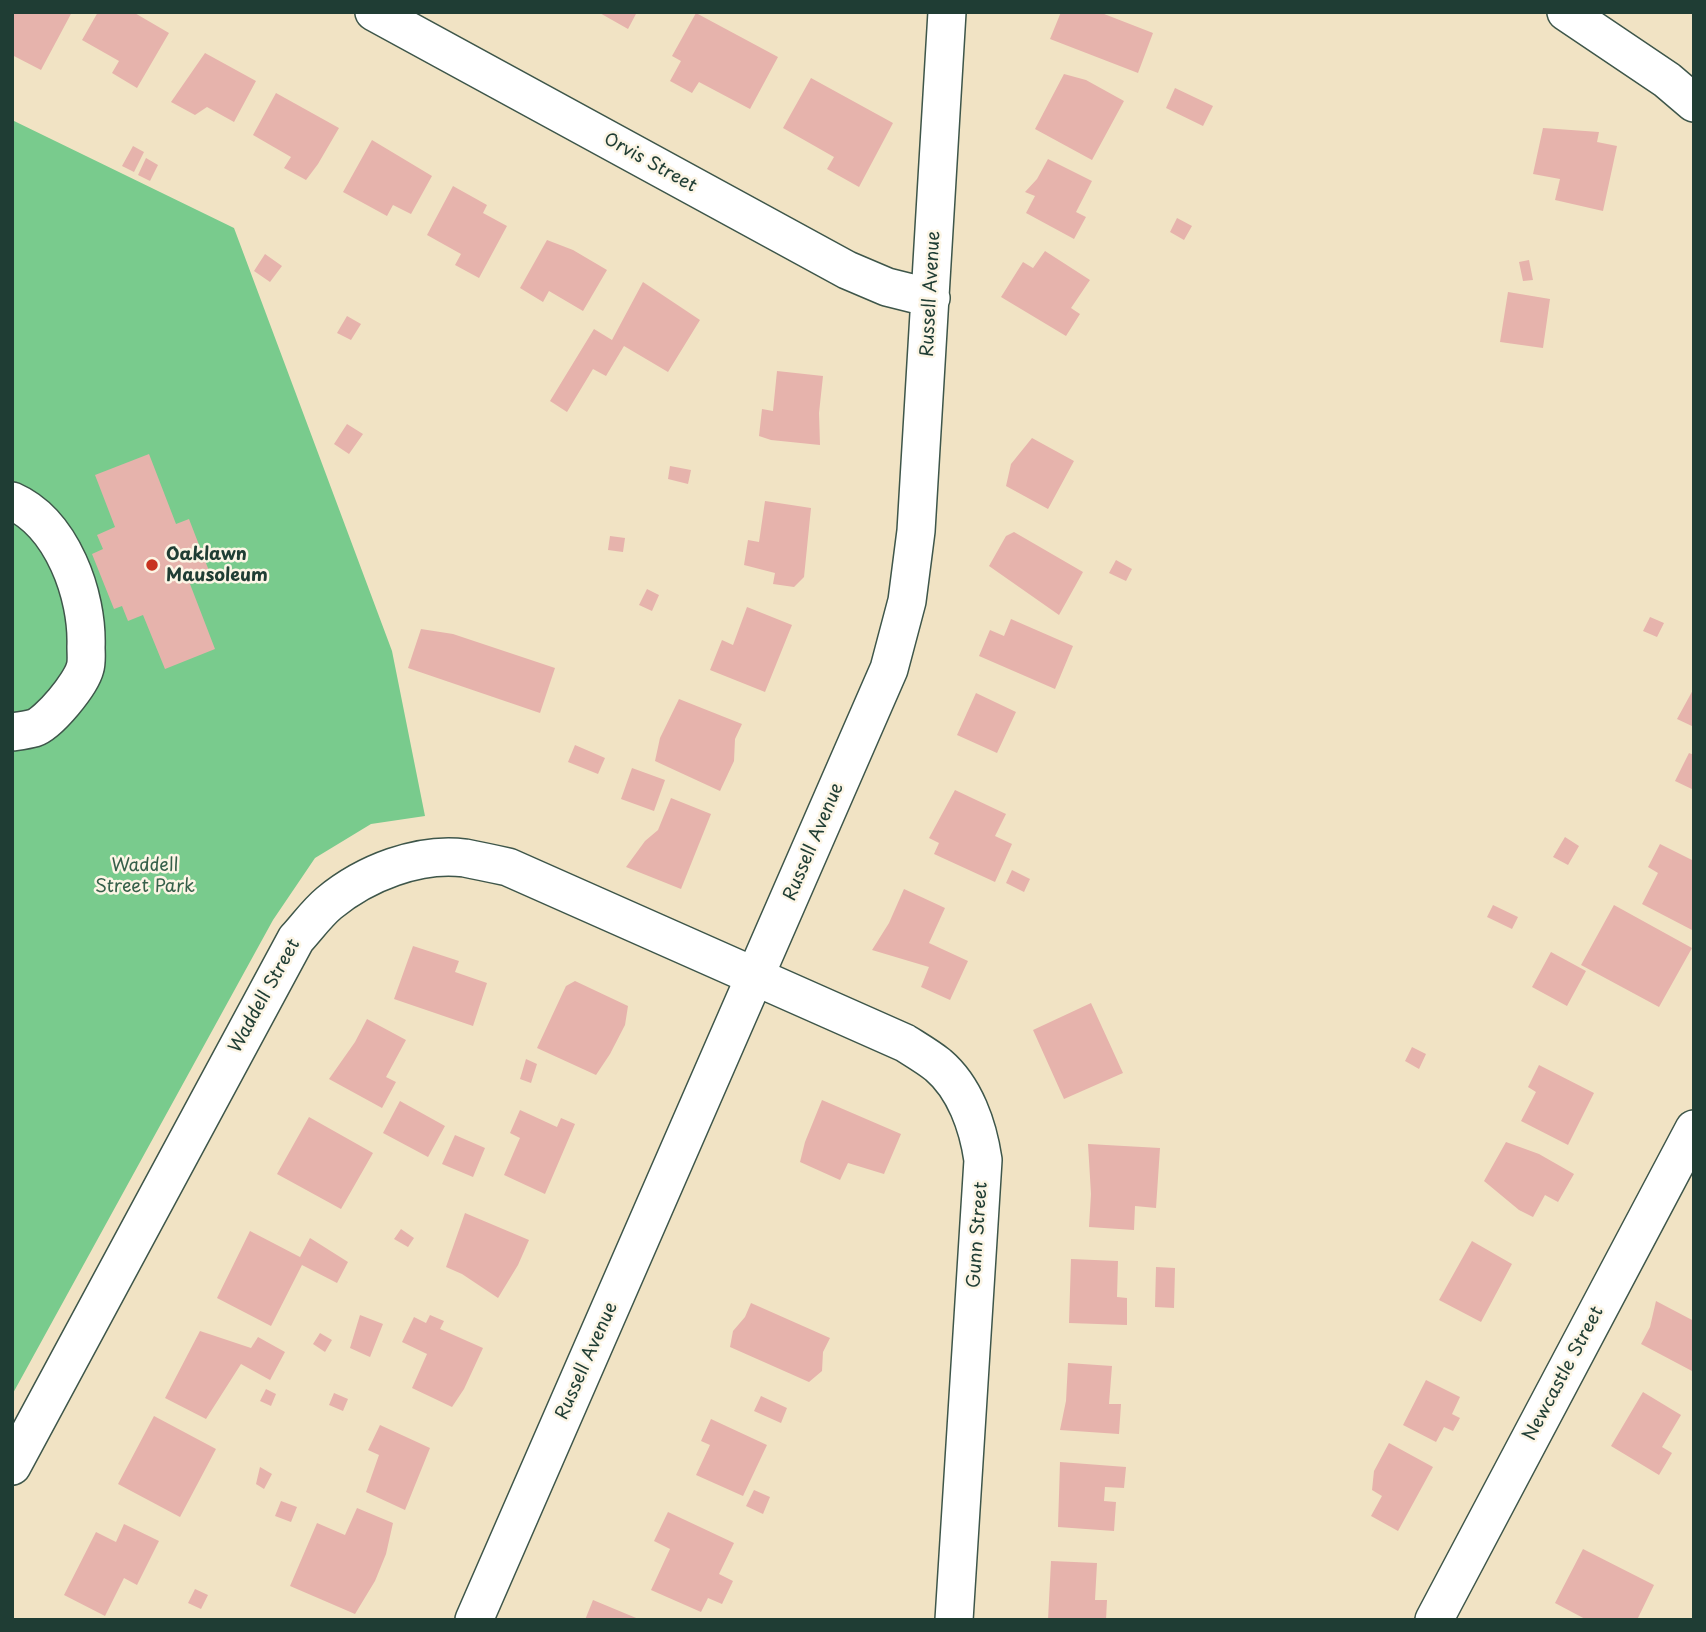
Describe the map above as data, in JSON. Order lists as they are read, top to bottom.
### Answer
{
  "streets": {
    "street": [
      "Orvis Street",
      "Russell Avenue",
      "Waddell Street",
      "Gunn Street",
      "Newcastle Street"
    ]
  },
  "crossings": [
    ["Orvis Street", "Russell Avenue"],
    ["Russell Avenue", "Waddell Street"],
    ["Russell Avenue", "Gunn Street"],
    ["Waddell Street", "Gunn Street"]
  ],
  "parks": ["Waddell Street Park"],
  "places": ["Oaklawn Mausoleum"]
}
